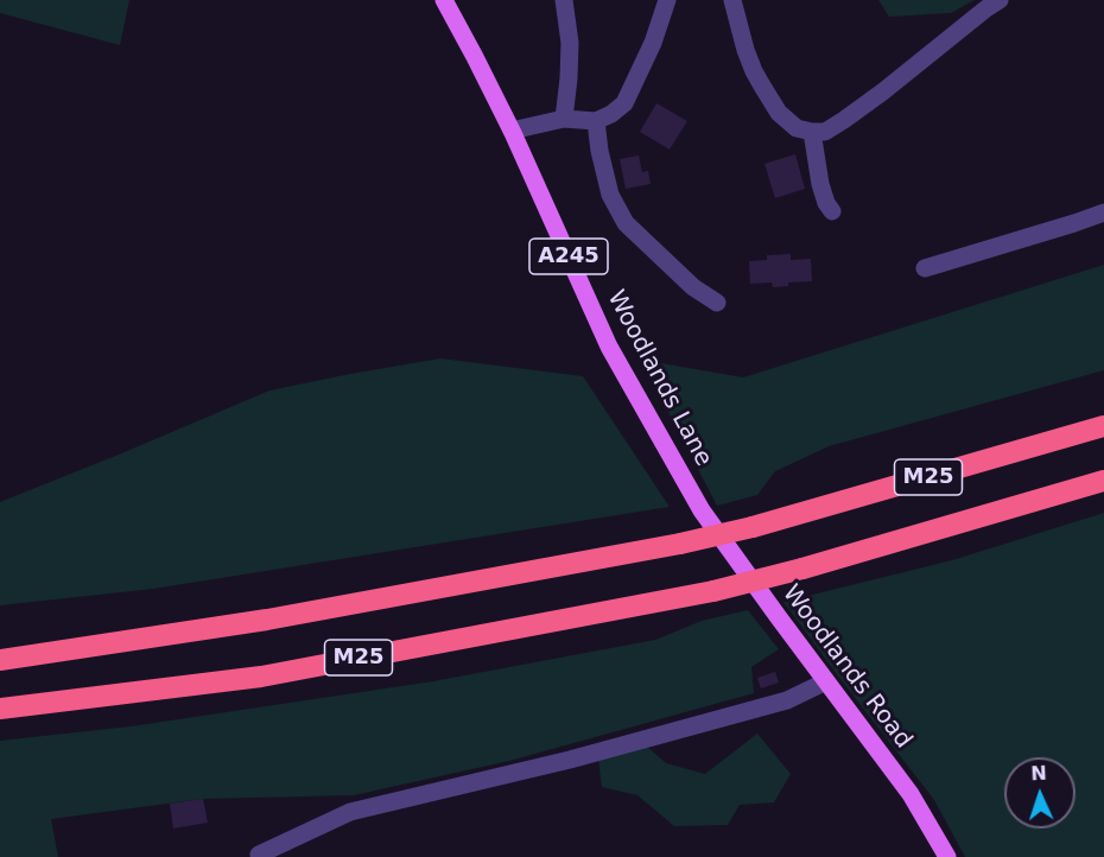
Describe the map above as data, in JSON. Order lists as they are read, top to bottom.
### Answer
{
  "streets": {
    "highway": ["M25"],
    "main road": ["A245", "Woodlands Lane", "Woodlands Road"]
  },
  "crossings": [
    ["Woodlands Lane", "Woodlands Road"]
  ],
  "north": "top"
}
